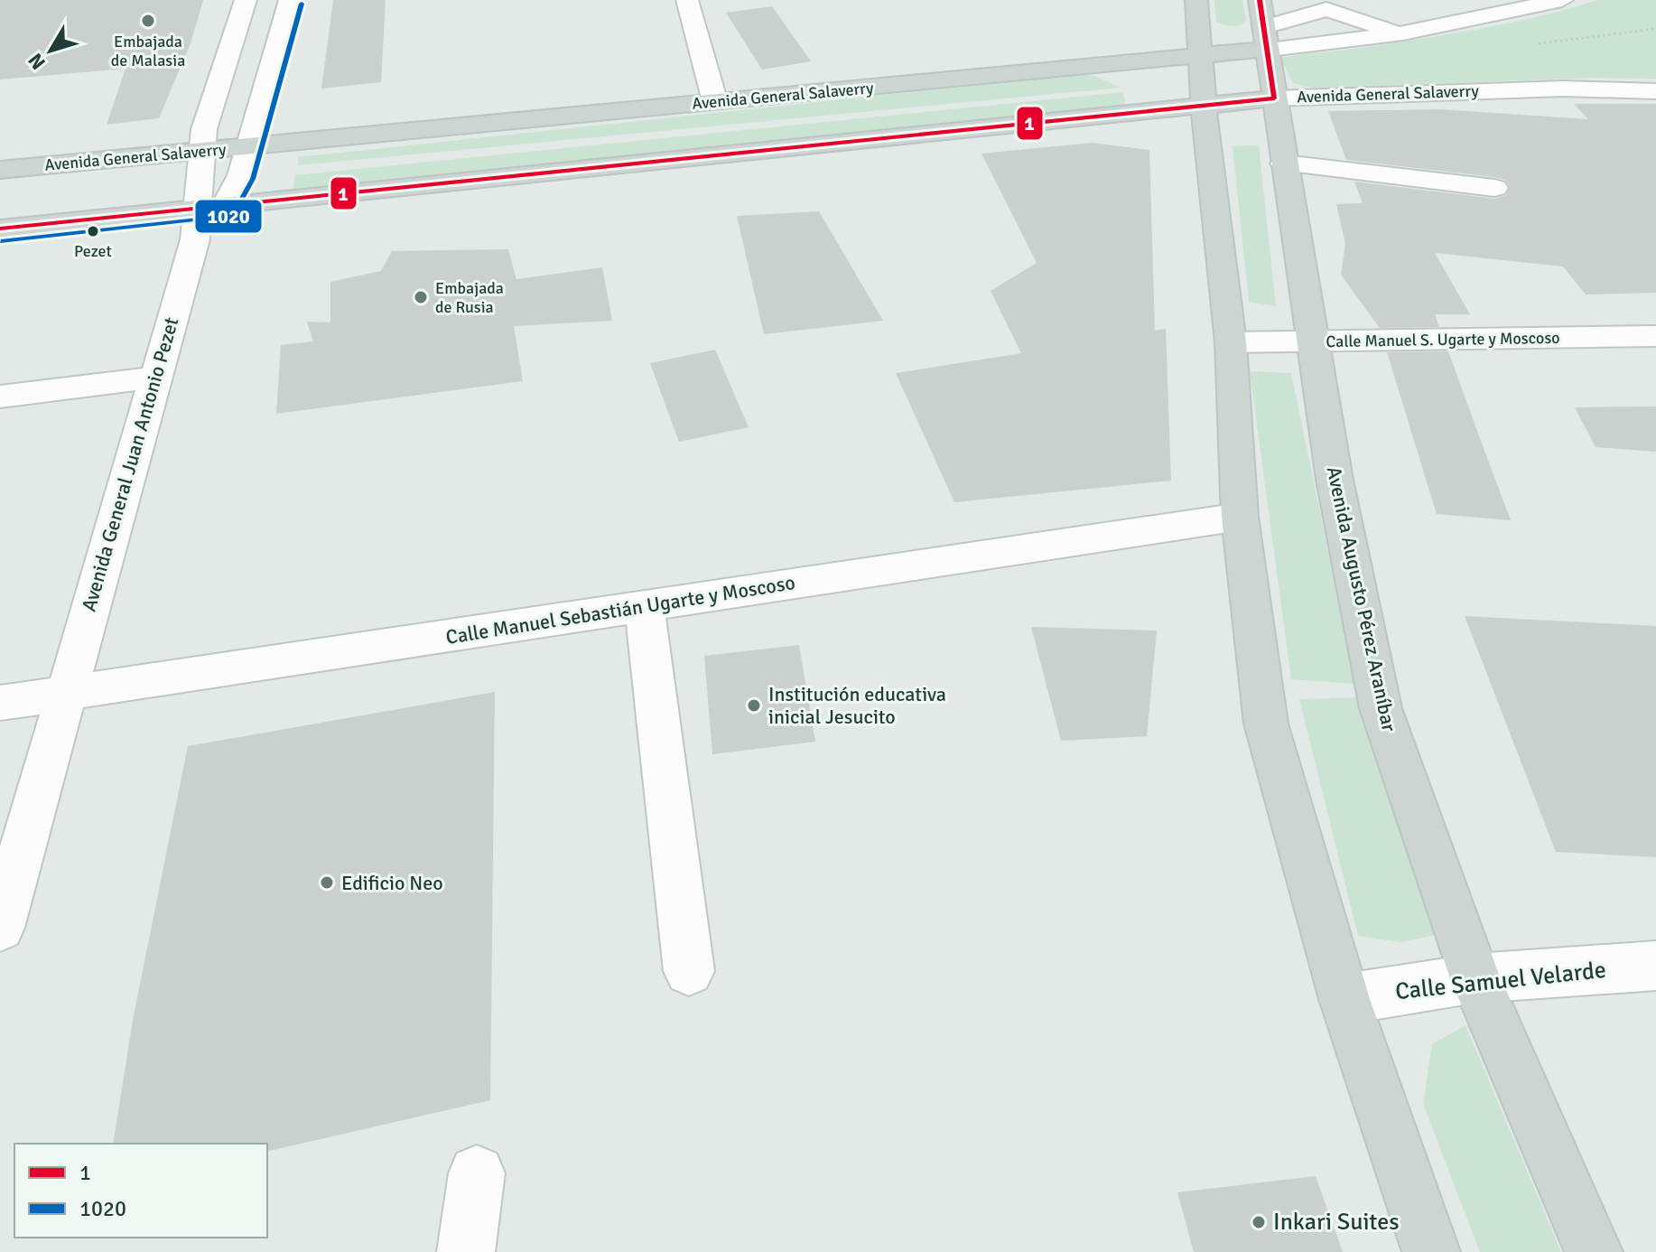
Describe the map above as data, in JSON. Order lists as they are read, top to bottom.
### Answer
{
  "streets": {
    "main road": ["Avenida General Salaverry", "Avenida Augusto Pérez Araníbar"],
    "street": [
      "Calle Manuel S. Ugarte y Moscoso",
      "Avenida General Juan Antonio Pezet",
      "Calle Manuel Sebastián Ugarte y Moscoso",
      "Calle Samuel Velarde"
    ]
  },
  "crossings": [
    ["Avenida General Salaverry", "Avenida General Juan Antonio Pezet"],
    ["Avenida General Salaverry", "Avenida Augusto Pérez Araníbar"],
    ["Calle Manuel S. Ugarte y Moscoso", "Avenida Augusto Pérez Araníbar"],
    ["Avenida General Juan Antonio Pezet", "Calle Manuel Sebastián Ugarte y Moscoso"],
    ["Avenida Augusto Pérez Araníbar", "Calle Samuel Velarde"]
  ],
  "places": [
    "Embajada de Malasia",
    "Pezet",
    "Embajada de Rusia",
    "Institución educativa inicial Jesucito",
    "Edificio Neo",
    "Inkari Suites"
  ],
  "lines": ["transit line 1", "transit line 1020"],
  "legend": ["1", "1020"],
  "north": "bottom left"
}
